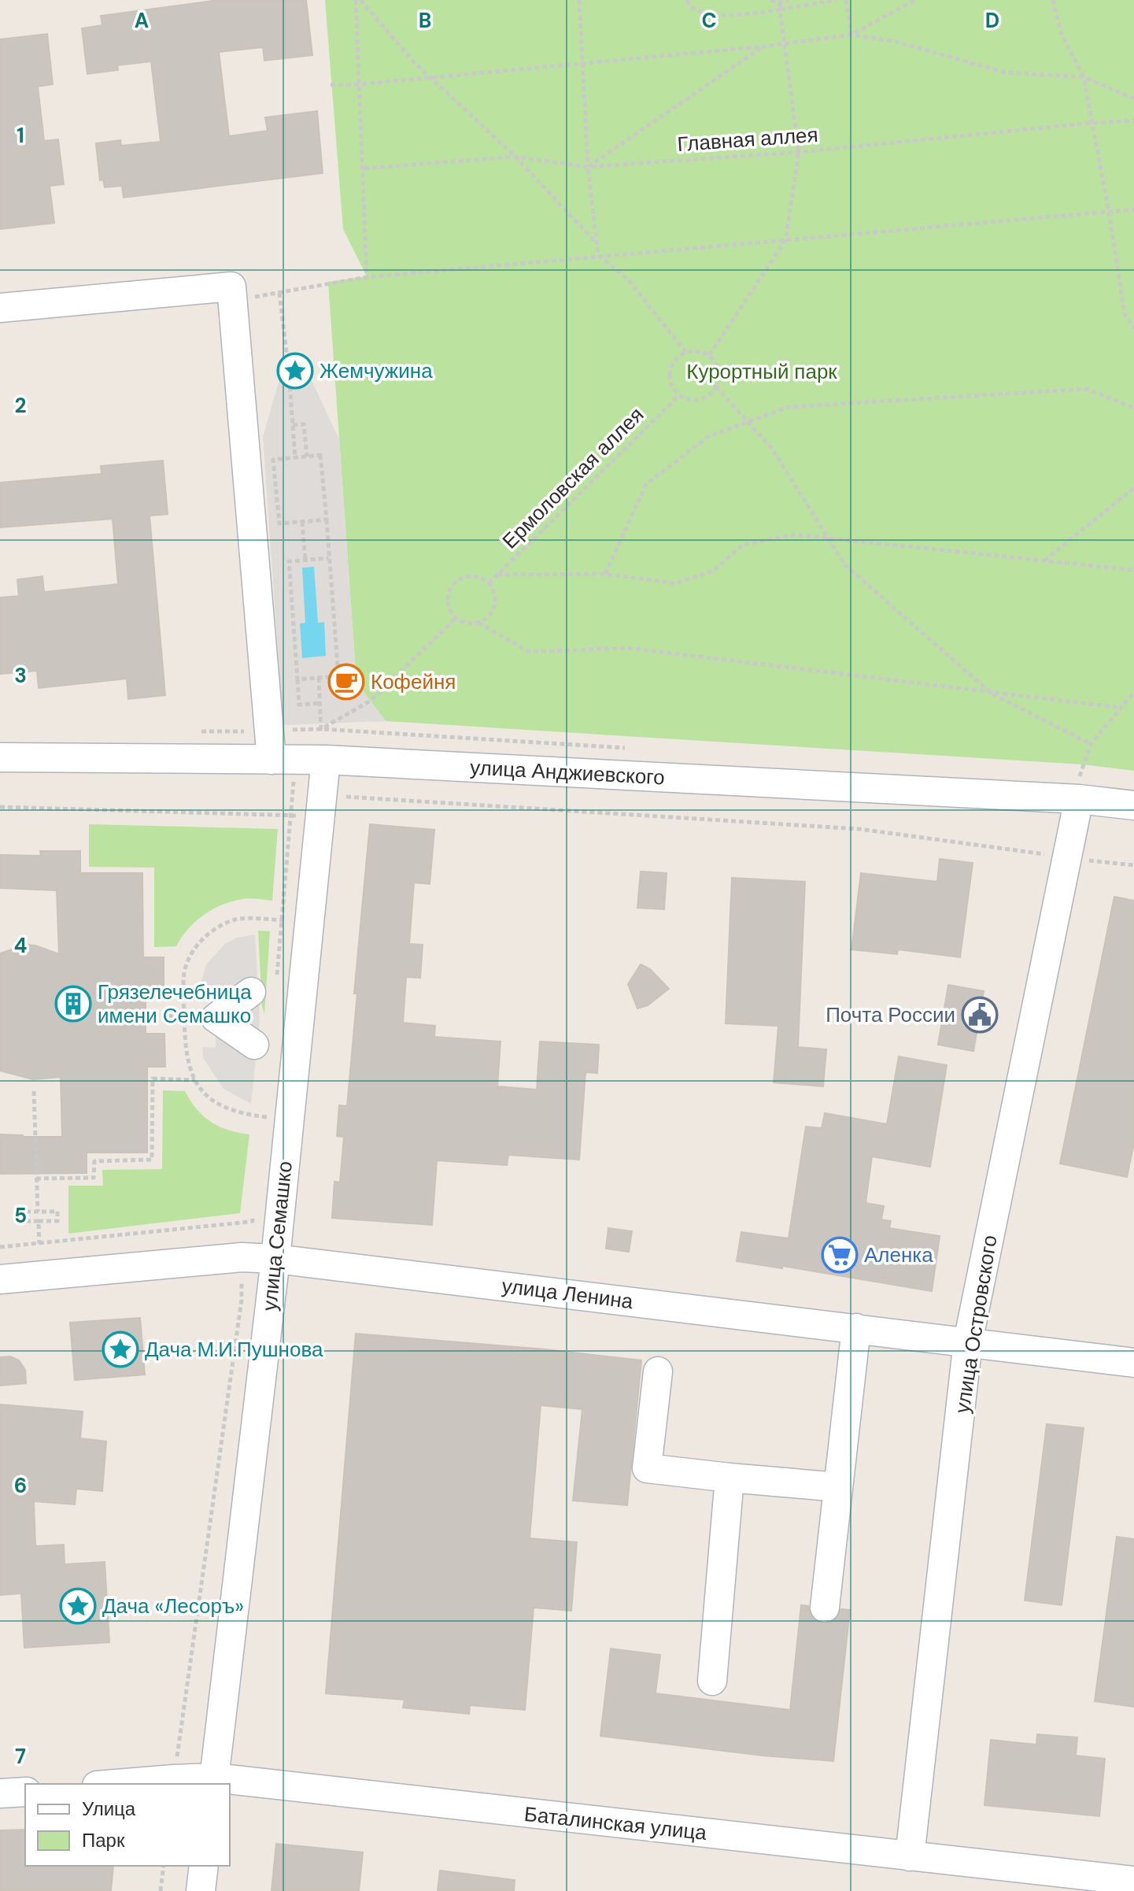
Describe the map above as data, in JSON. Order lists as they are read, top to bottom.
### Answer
{
  "streets": {
    "street": [
      "улица Анджиевского",
      "улица Семашко",
      "улица Ленина",
      "улица Островского",
      "Баталинская улица"
    ],
    "path": ["Главная аллея", "Ермоловская аллея"]
  },
  "crossings": [
    ["улица Анджиевского", "улица Семашко"],
    ["улица Анджиевского", "улица Островского"],
    ["улица Семашко", "улица Ленина"],
    ["улица Семашко", "Баталинская улица"],
    ["улица Ленина", "улица Островского"],
    ["улица Островского", "Баталинская улица"]
  ],
  "parks": ["Курортный парк"],
  "places": {
    "place": ["Жемчужина", "Дача М.И.Пушнова", "Дача «Лесоръ»"],
    "cafe": ["Кофейня"],
    "building": ["Грязелечебница имени Семашко"],
    "public building": ["Почта России"],
    "supermarket": ["Аленка"]
  },
  "legend": ["Улица", "Парк"],
  "grid": {
    "columns": [
      "A",
      "B",
      "C",
      "D"
    ],
    "rows": [
      "1",
      "2",
      "3",
      "4",
      "5",
      "6",
      "7"
    ]
  }
}
